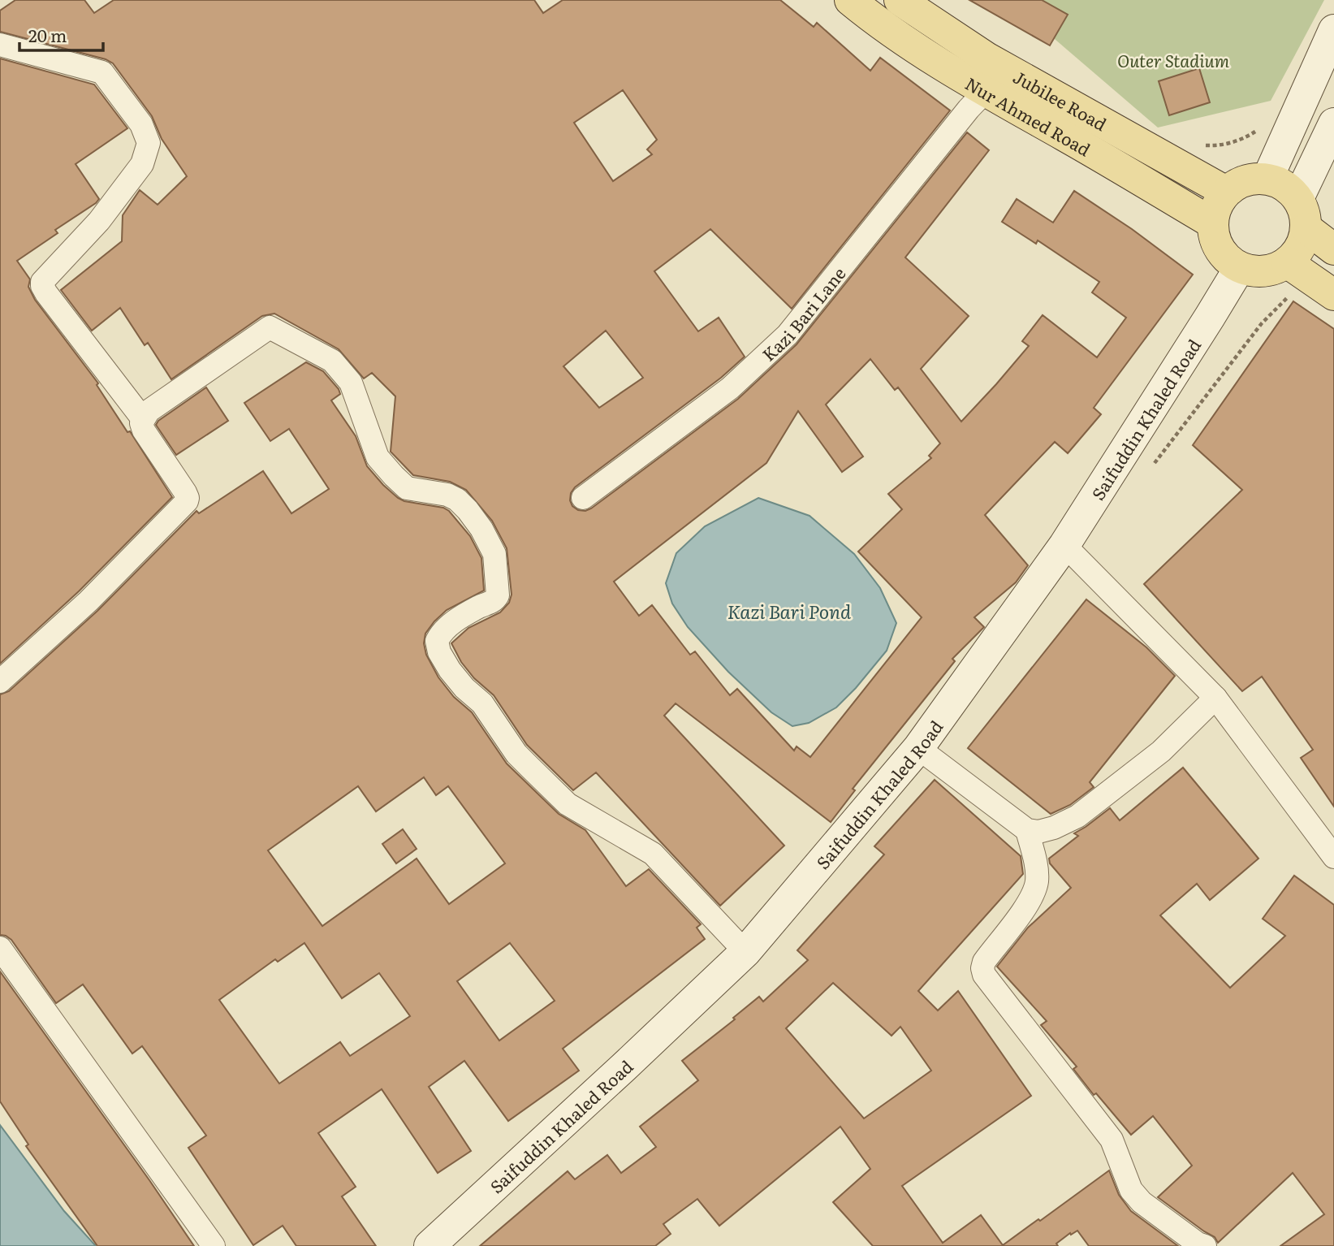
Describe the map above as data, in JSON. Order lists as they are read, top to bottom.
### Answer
{
  "streets": {
    "main road": ["Jubilee Road", "Nur Ahmed Road", "Saifuddin Khaled Road"],
    "street": ["Kazi Bari Lane"]
  },
  "crossings": [
    ["Jubilee Road", "Nur Ahmed Road"],
    ["Jubilee Road", "Saifuddin Khaled Road"],
    ["Nur Ahmed Road", "Kazi Bari Lane"],
    ["Nur Ahmed Road", "Saifuddin Khaled Road"]
  ],
  "water": ["Kazi Bari Pond"],
  "parks": ["Outer Stadium"],
  "scale_bar": "20 m"
}
